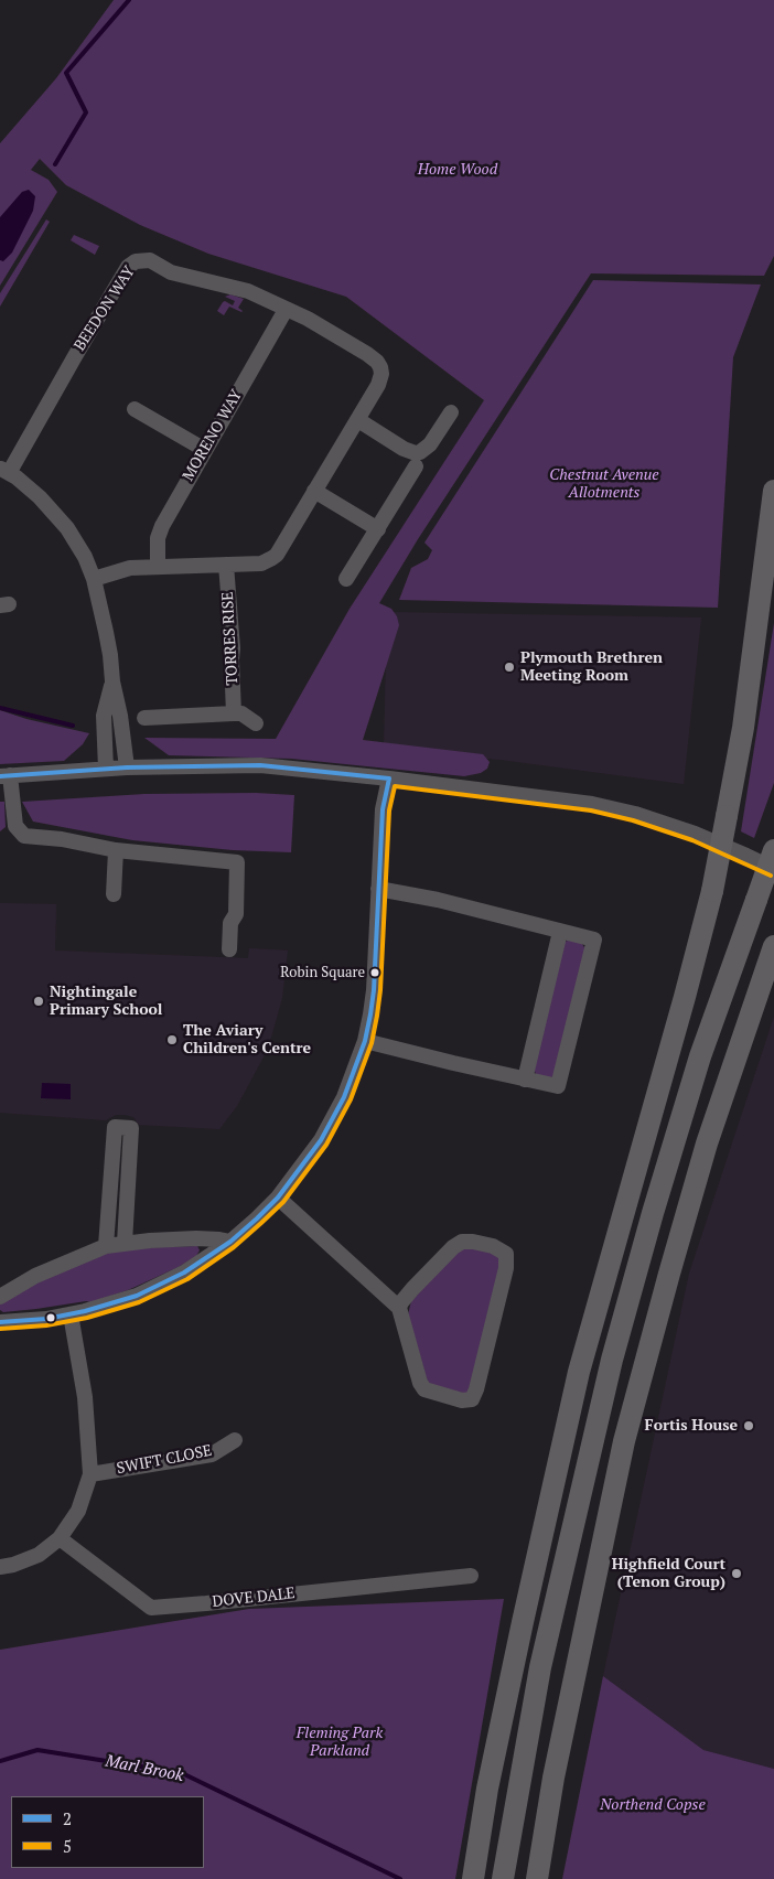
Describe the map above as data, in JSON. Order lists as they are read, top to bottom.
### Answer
{
  "streets": {
    "street": [
      "BEEDON WAY",
      "MORENO WAY",
      "TORRES RISE",
      "SWIFT CLOSE",
      "DOVE DALE"
    ]
  },
  "crossings": [
    ["BEEDON WAY", "MORENO WAY"],
    ["BEEDON WAY", "TORRES RISE"]
  ],
  "water": ["Marl Brook"],
  "parks": [
    "Home Wood",
    "Chestnut Avenue Allotments",
    "Fleming Park Parkland",
    "Northend Copse"
  ],
  "places": [
    "Plymouth Brethren Meeting Room",
    "Robin Square",
    "Nightingale Primary School",
    "The Aviary Children's Centre",
    "Fortis House",
    "Highfield Court (Tenon Group)"
  ],
  "lines": ["transit line 2", "transit line 5"],
  "legend": ["2", "5"]
}
